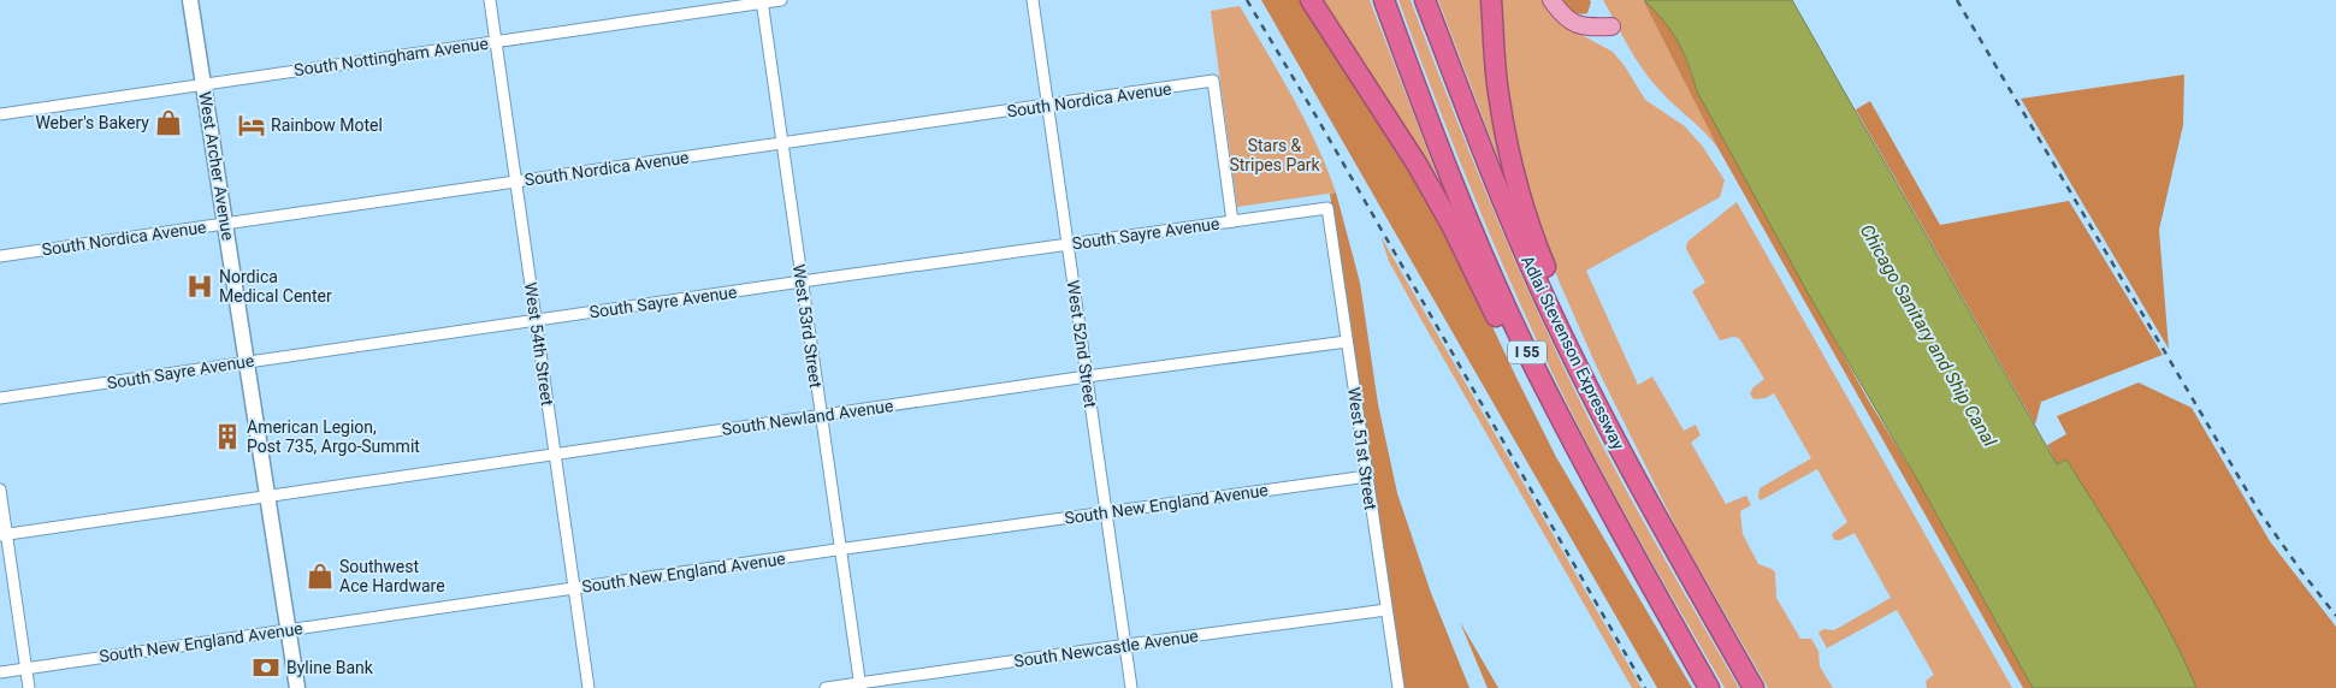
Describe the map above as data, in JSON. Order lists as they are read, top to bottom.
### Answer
{
  "streets": {
    "highway": ["I 55", "Adlai Stevenson Expressway"],
    "main road": ["West Archer Avenue"],
    "street": [
      "South Nottingham Avenue",
      "South Nordica Avenue",
      "South Sayre Avenue",
      "West 53rd Street",
      "West 54th Street",
      "West 52nd Street",
      "South Newland Avenue",
      "West 51st Street",
      "South New England Avenue",
      "South Newcastle Avenue"
    ]
  },
  "crossings": [
    ["South Nottingham Avenue", "West Archer Avenue"],
    ["South Nottingham Avenue", "West 53rd Street"],
    ["South Nottingham Avenue", "West 54th Street"],
    ["South Nordica Avenue", "West Archer Avenue"],
    ["South Nordica Avenue", "South Sayre Avenue"],
    ["South Nordica Avenue", "West 53rd Street"],
    ["South Nordica Avenue", "West 54th Street"],
    ["South Nordica Avenue", "West 52nd Street"],
    ["West Archer Avenue", "South Sayre Avenue"],
    ["West Archer Avenue", "South Newland Avenue"],
    ["West Archer Avenue", "South New England Avenue"],
    ["South Sayre Avenue", "West 53rd Street"],
    ["South Sayre Avenue", "West 54th Street"],
    ["South Sayre Avenue", "West 52nd Street"],
    ["South Sayre Avenue", "West 51st Street"],
    ["West 53rd Street", "South Newland Avenue"],
    ["West 53rd Street", "South New England Avenue"],
    ["West 53rd Street", "South Newcastle Avenue"],
    ["West 54th Street", "South Newland Avenue"],
    ["West 54th Street", "South New England Avenue"],
    ["West 52nd Street", "South Newland Avenue"],
    ["West 52nd Street", "South New England Avenue"],
    ["West 52nd Street", "South Newcastle Avenue"],
    ["South Newland Avenue", "West 51st Street"],
    ["West 51st Street", "South New England Avenue"],
    ["West 51st Street", "South Newcastle Avenue"]
  ],
  "water": ["Chicago Sanitary and Ship Canal"],
  "parks": ["Stars & Stripes Park"],
  "places": {
    "shop": ["Weber's Bakery", "Southwest Ace Hardware"],
    "hotel": ["Rainbow Motel"],
    "hospital": ["Nordica Medical Center"],
    "building": ["American Legion, Post 735, Argo-Summit"],
    "bank": ["Byline Bank"]
  }
}
